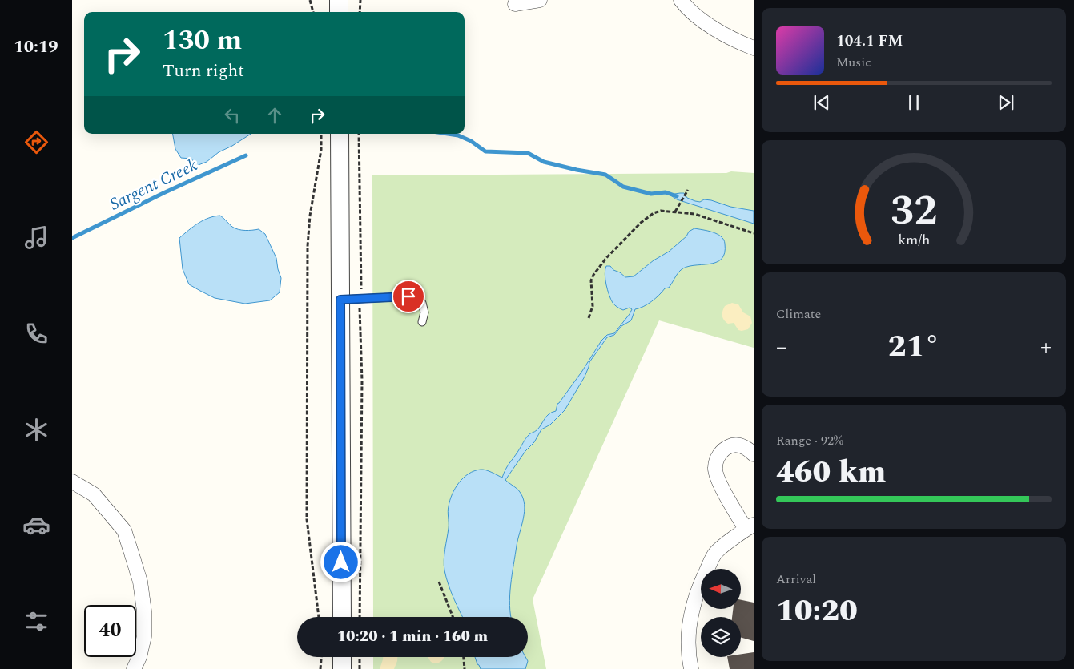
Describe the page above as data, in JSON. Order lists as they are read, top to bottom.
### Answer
{
  "water": ["Sargent Creek"],
  "north": "left",
  "page": {
    "tabs": "10:19",
    "turn": ["130 m", "Turn right"],
    "song": ["104.1 FM", "Music"],
    "tile": [
      "Climate",
      ["Range · 92%", "460 km"],
      ["Arrival", "10:20"]
    ],
    "heat": ["−", "21°", "+"],
    "limit": "40",
    "trip": "10:20 · 1 min · 160 m",
    "gauge": ["32", "km/h"]
  }
}
